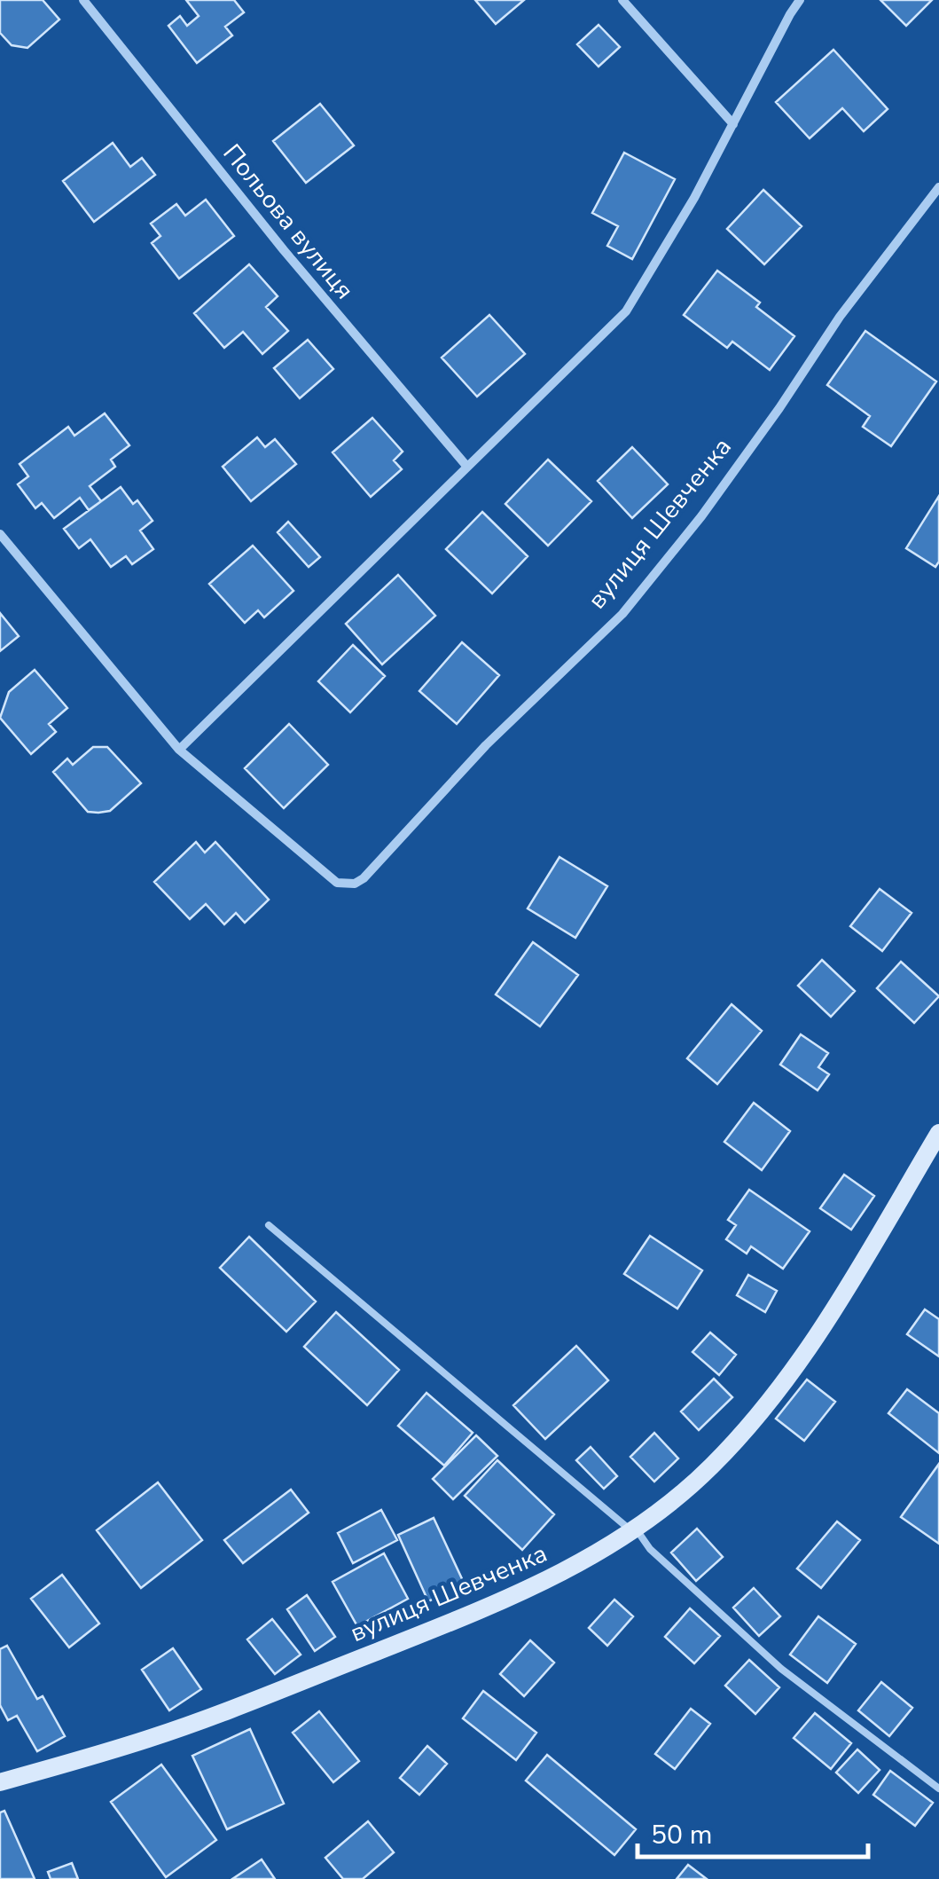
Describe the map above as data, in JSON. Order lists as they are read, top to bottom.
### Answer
{
  "streets": {
    "street": ["Польова вулиця", "вулиця Шевченка"]
  },
  "scale_bar": "50 m"
}
